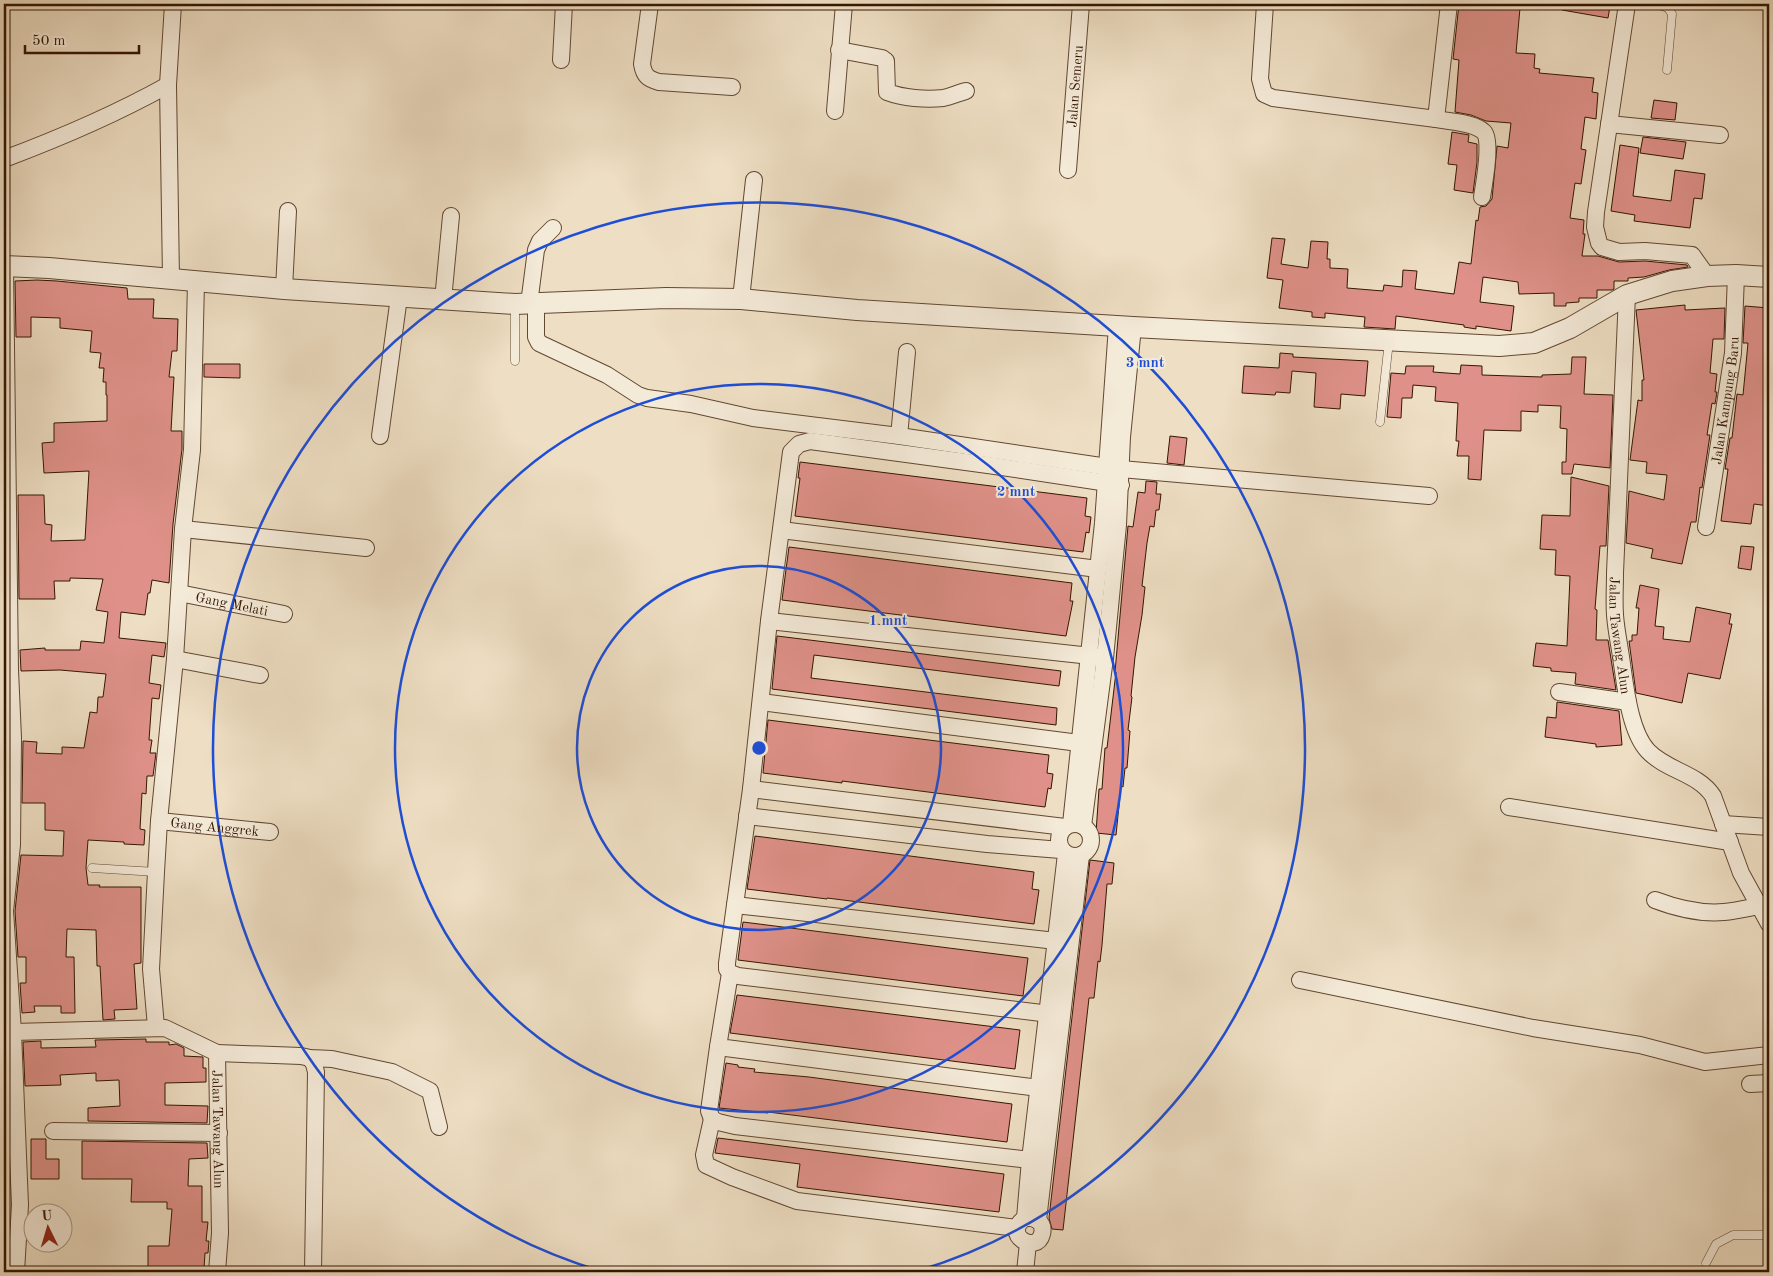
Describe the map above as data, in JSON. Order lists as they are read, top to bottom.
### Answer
{
  "streets": {
    "street": [
      "Jalan Semeru",
      "Jalan Kampung Baru",
      "Gang Melati",
      "Jalan Tawang Alun",
      "Gang Anggrek"
    ]
  },
  "scale_bar": "50 m",
  "north": "top",
  "rings": ["3 mnt", "2 mnt", "1 mnt"]
}
